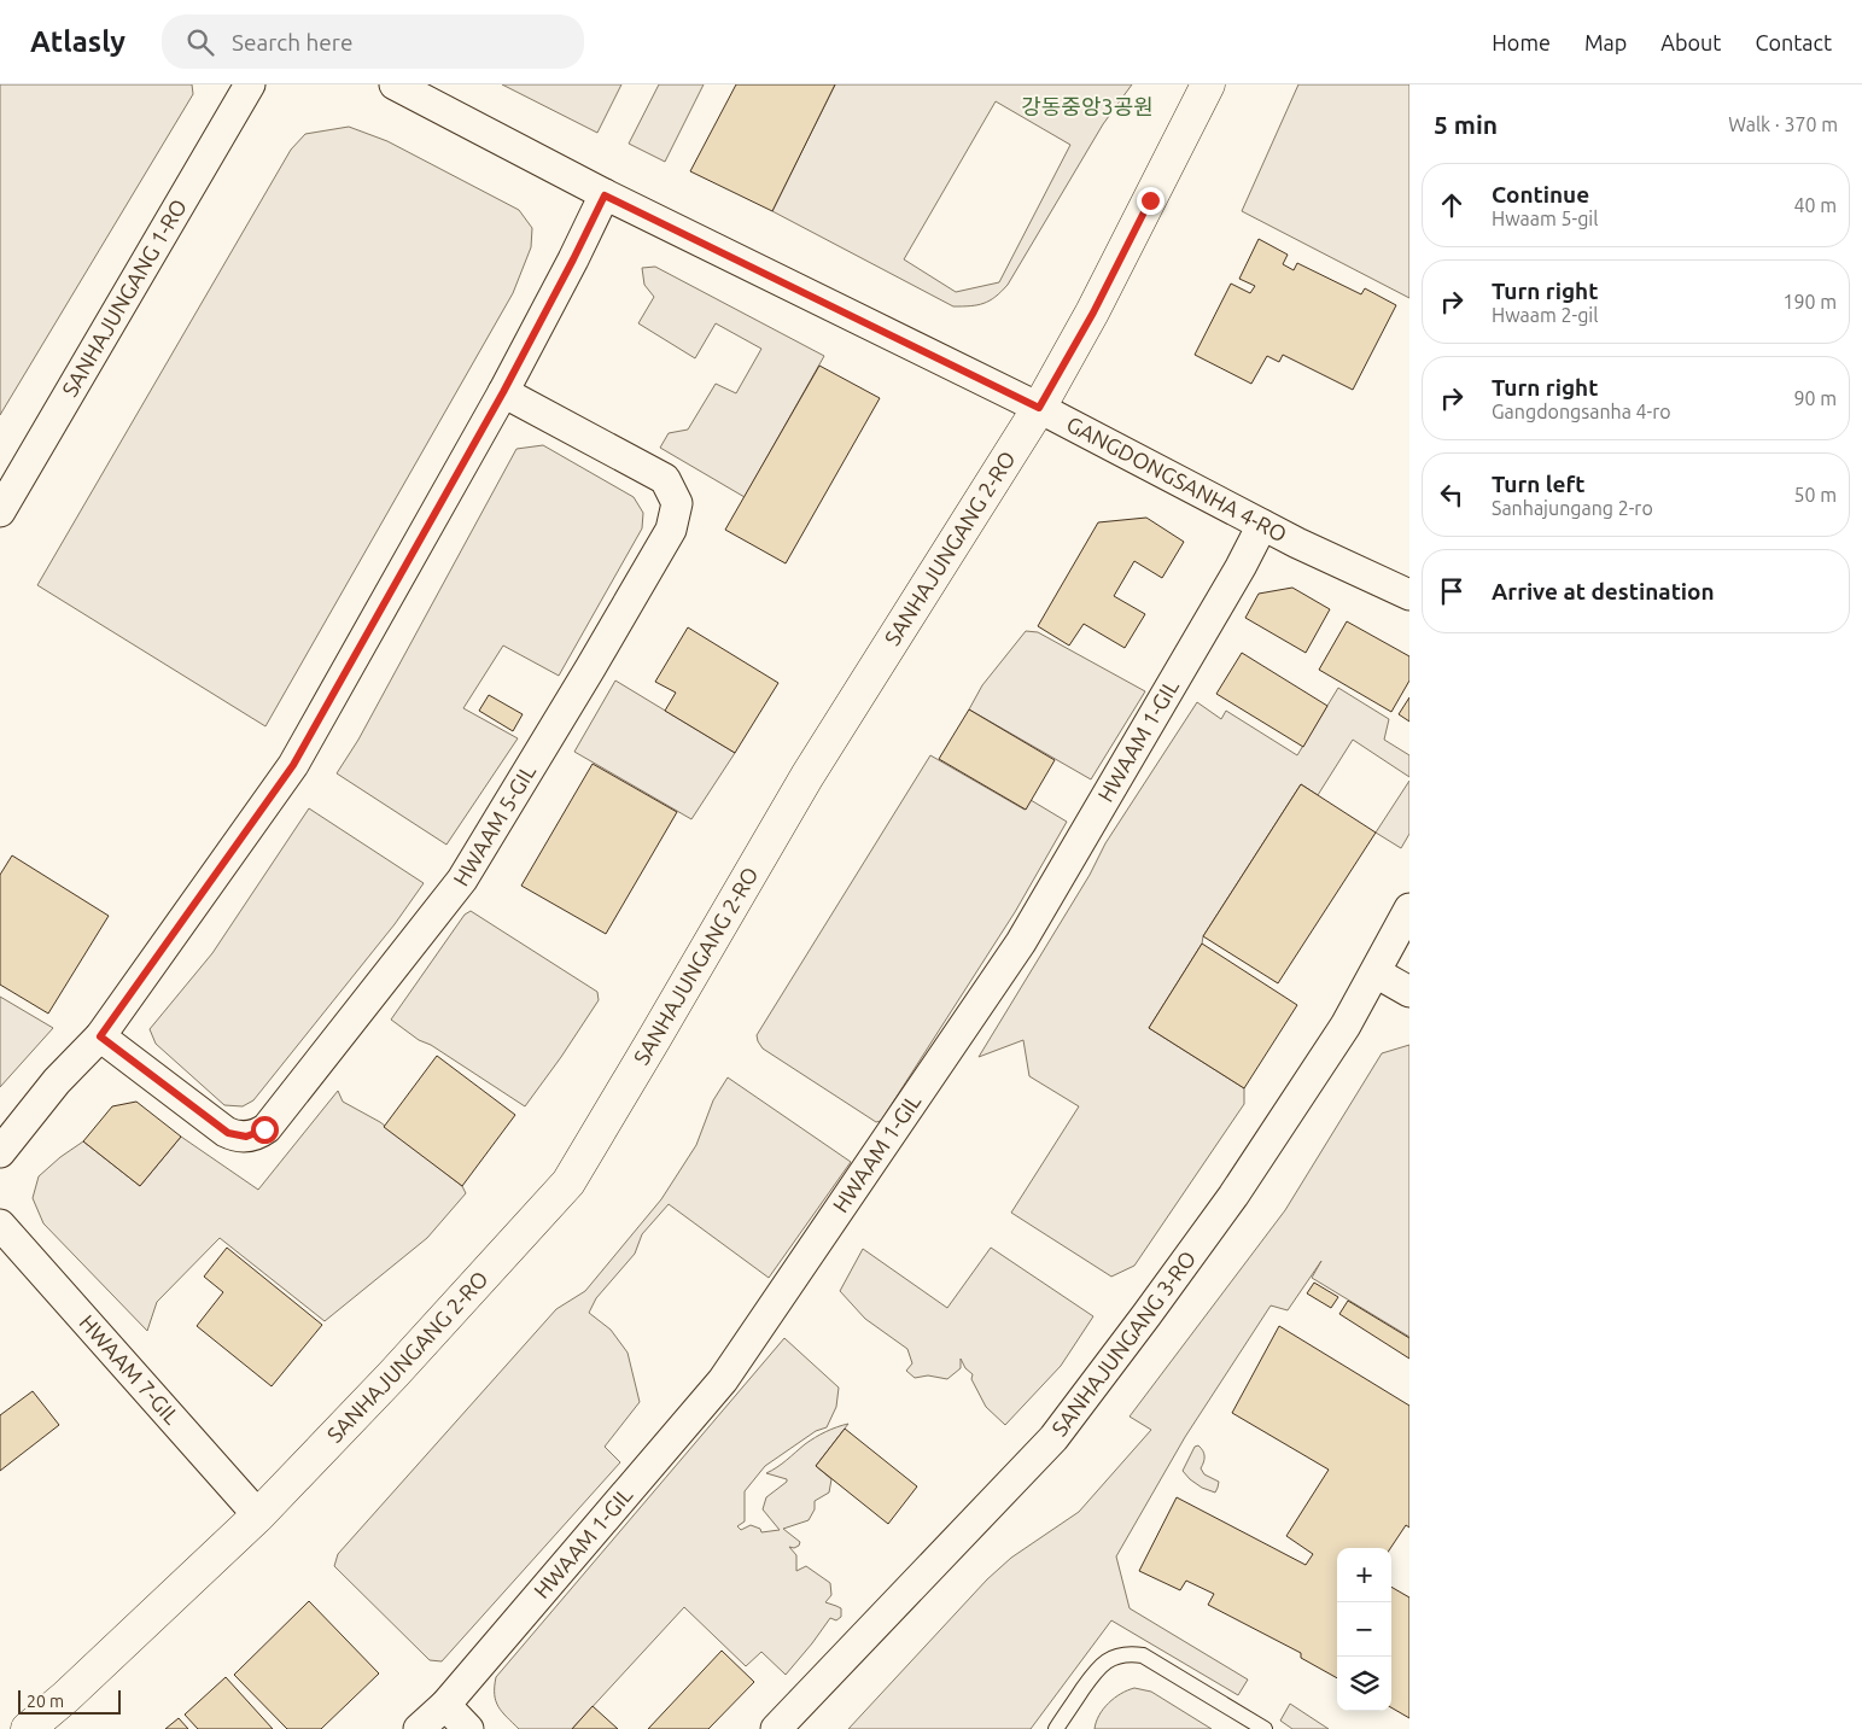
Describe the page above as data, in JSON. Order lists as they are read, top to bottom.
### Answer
{
  "streets": {
    "main road": ["SANHAJUNGANG 2-RO"],
    "street": [
      "SANHAJUNGANG 1-RO",
      "GANGDONGSANHA 4-RO",
      "HWAAM 1-GIL",
      "HWAAM 5-GIL",
      "SANHAJUNGANG 3-RO",
      "HWAAM 7-GIL"
    ]
  },
  "crossings": [
    ["GANGDONGSANHA 4-RO", "SANHAJUNGANG 2-RO"],
    ["GANGDONGSANHA 4-RO", "HWAAM 1-GIL"],
    ["SANHAJUNGANG 2-RO", "HWAAM 7-GIL"]
  ],
  "parks": ["강동중앙3공원"],
  "scale_bar": "20 m",
  "page": {
    "header": "Atlasly",
    "search": "Search here",
    "nav": [
      "Home",
      "Map",
      "About",
      "Contact"
    ],
    "heading": ["5 min", "Walk · 370 m"],
    "list": [
      ["Continue", "Hwaam 5-gil", "40 m"],
      ["Turn right", "Hwaam 2-gil", "190 m"],
      ["Turn right", "Gangdongsanha 4-ro", "90 m"],
      ["Turn left", "Sanhajungang 2-ro", "50 m"],
      "Arrive at destination"
    ],
    "map_buttons": ["+", "−"],
    "scale": "20 m"
  }
}
